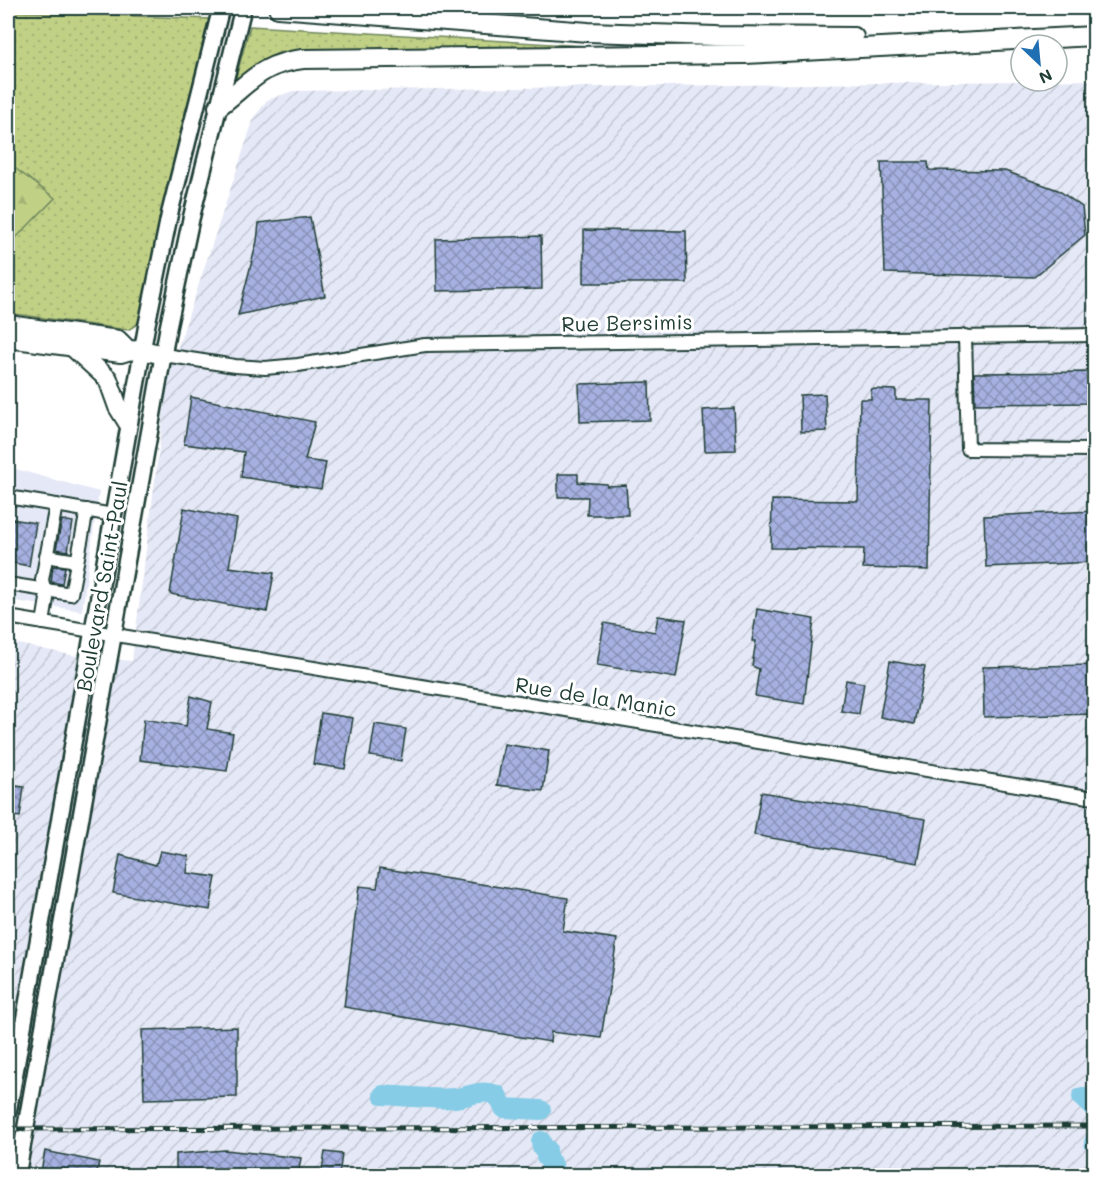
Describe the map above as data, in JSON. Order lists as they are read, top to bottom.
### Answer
{
  "streets": {
    "main road": ["Boulevard Saint-Paul"],
    "street": ["Rue Bersimis", "Rue de la Manic"]
  },
  "crossings": [
    ["Rue Bersimis", "Boulevard Saint-Paul"],
    ["Boulevard Saint-Paul", "Rue de la Manic"]
  ],
  "north": "bottom right"
}
